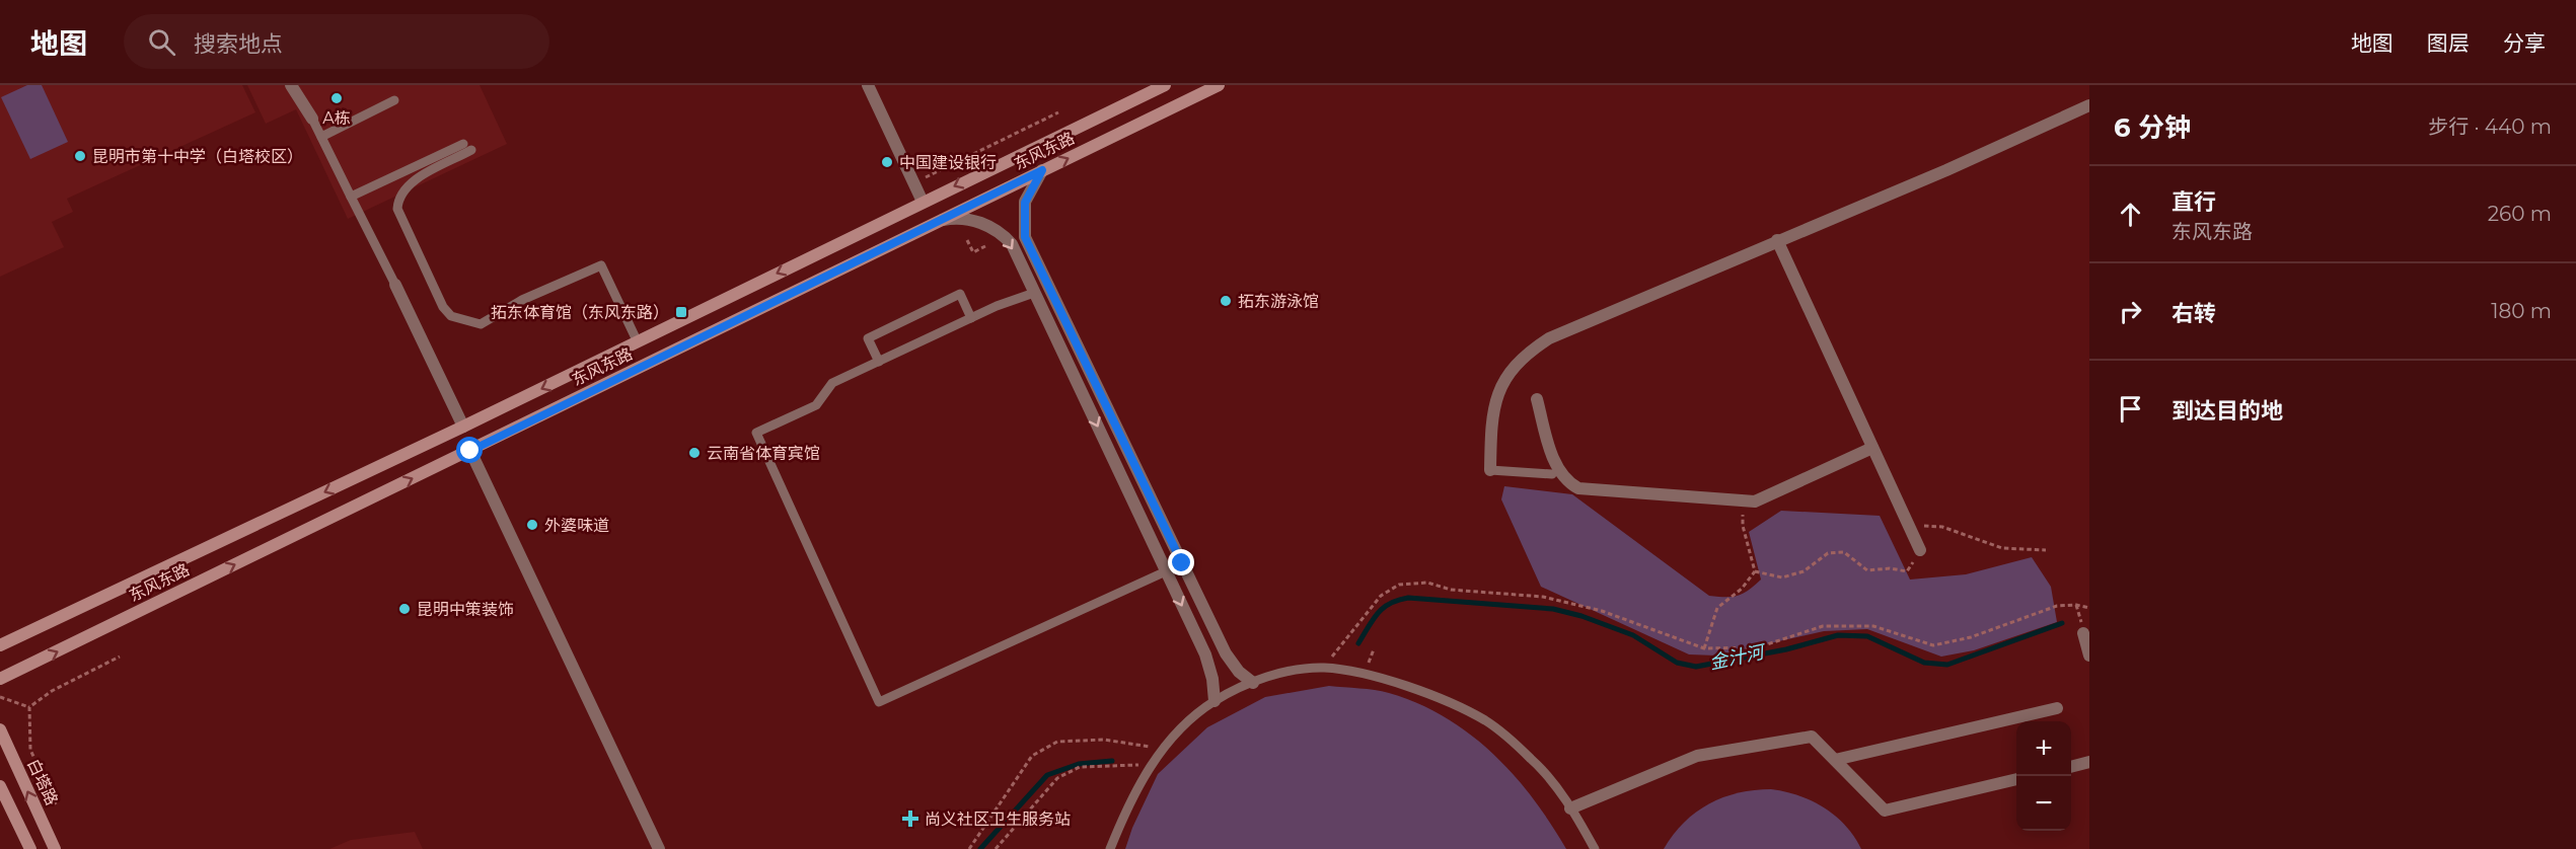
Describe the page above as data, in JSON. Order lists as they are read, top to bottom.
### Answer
{
  "streets": {
    "main road": ["东风东路", "白塔路"]
  },
  "water": ["金汁河"],
  "places": {
    "other": [
      "A栋",
      "昆明市第十中学（白塔校区）",
      "中国建设银行",
      "拓东游泳馆",
      "云南省体育宾馆",
      "外婆味道",
      "昆明中策装饰"
    ],
    "transit": ["拓东体育馆（东风东路）"],
    "health": ["尚义社区卫生服务站"]
  },
  "page": {
    "header": "地图",
    "search": "搜索地点",
    "nav": ["地图", "图层", "分享"],
    "heading": ["6 分钟", "步行 · 440 m"],
    "list": [
      ["直行", "东风东路", "260 m"],
      ["右转", "180 m"],
      "到达目的地"
    ],
    "map_buttons": ["+", "−"]
  }
}
